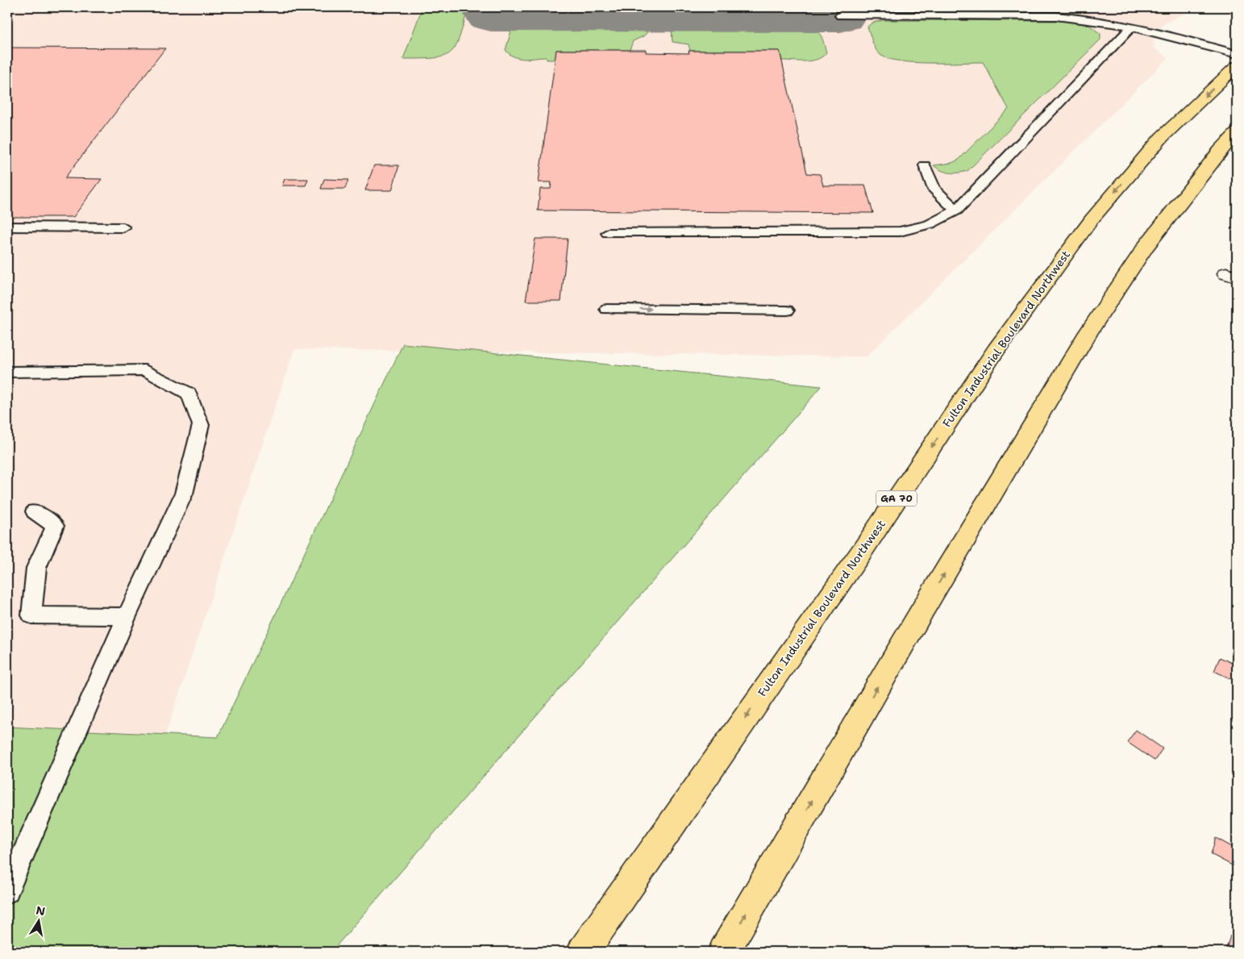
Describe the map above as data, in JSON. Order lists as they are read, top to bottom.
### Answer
{
  "streets": {
    "main road": ["Fulton Industrial Boulevard Northwest", "GA 70"]
  },
  "north": "top"
}
